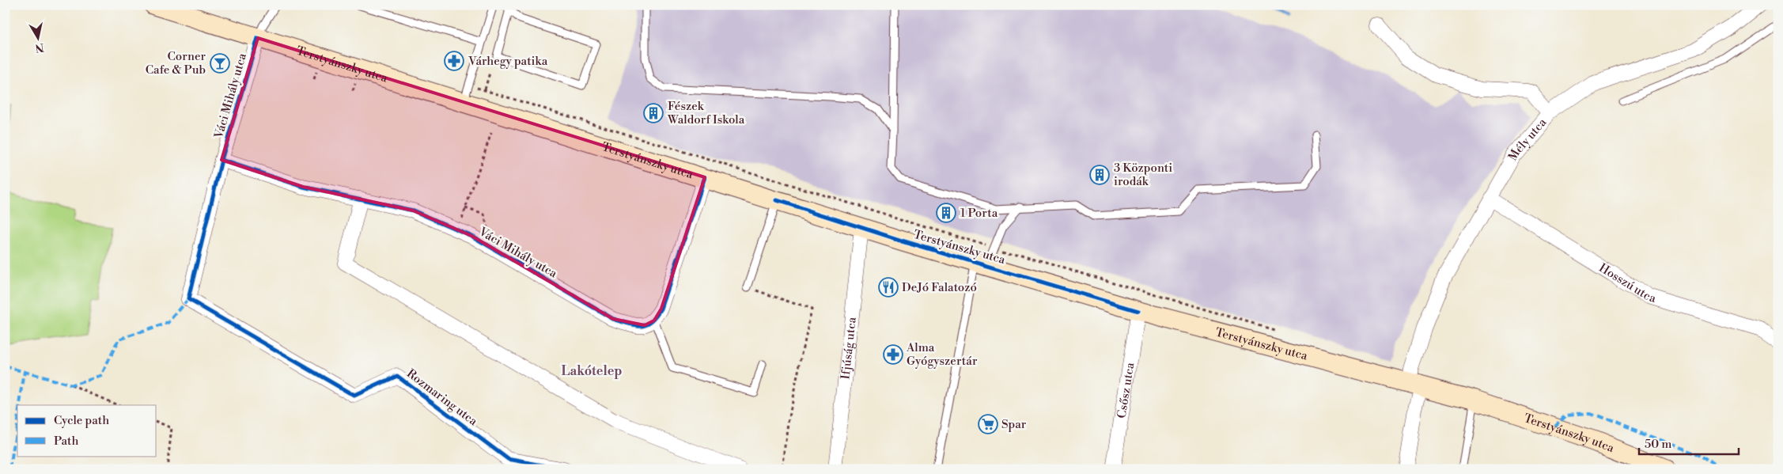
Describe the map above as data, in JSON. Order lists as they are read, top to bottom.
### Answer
{
  "streets": {
    "main road": ["Terstyánszky utca"],
    "street": [
      "Váci Mihály utca",
      "Mély utca",
      "Hosszú utca",
      "Ifjúság utca",
      "Csősz utca",
      "Rozmaring utca"
    ]
  },
  "crossings": [
    ["Terstyánszky utca", "Váci Mihály utca"],
    ["Terstyánszky utca", "Mély utca"],
    ["Terstyánszky utca", "Ifjúság utca"],
    ["Terstyánszky utca", "Csősz utca"],
    ["Váci Mihály utca", "Rozmaring utca"],
    ["Mély utca", "Hosszú utca"]
  ],
  "districts": ["Lakótelep"],
  "places": {
    "pharmacy": ["Várhegy patika", "Alma Gyógyszertár"],
    "bar": ["Corner Cafe & Pub"],
    "building": ["Fészek Waldorf Iskola", "3 Központi irodák", "1 Porta"],
    "restaurant": ["DeJó Falatozó"],
    "supermarket": ["Spar"]
  },
  "legend": ["Cycle path", "Path"],
  "scale_bar": "50 m",
  "north": "bottom"
}
